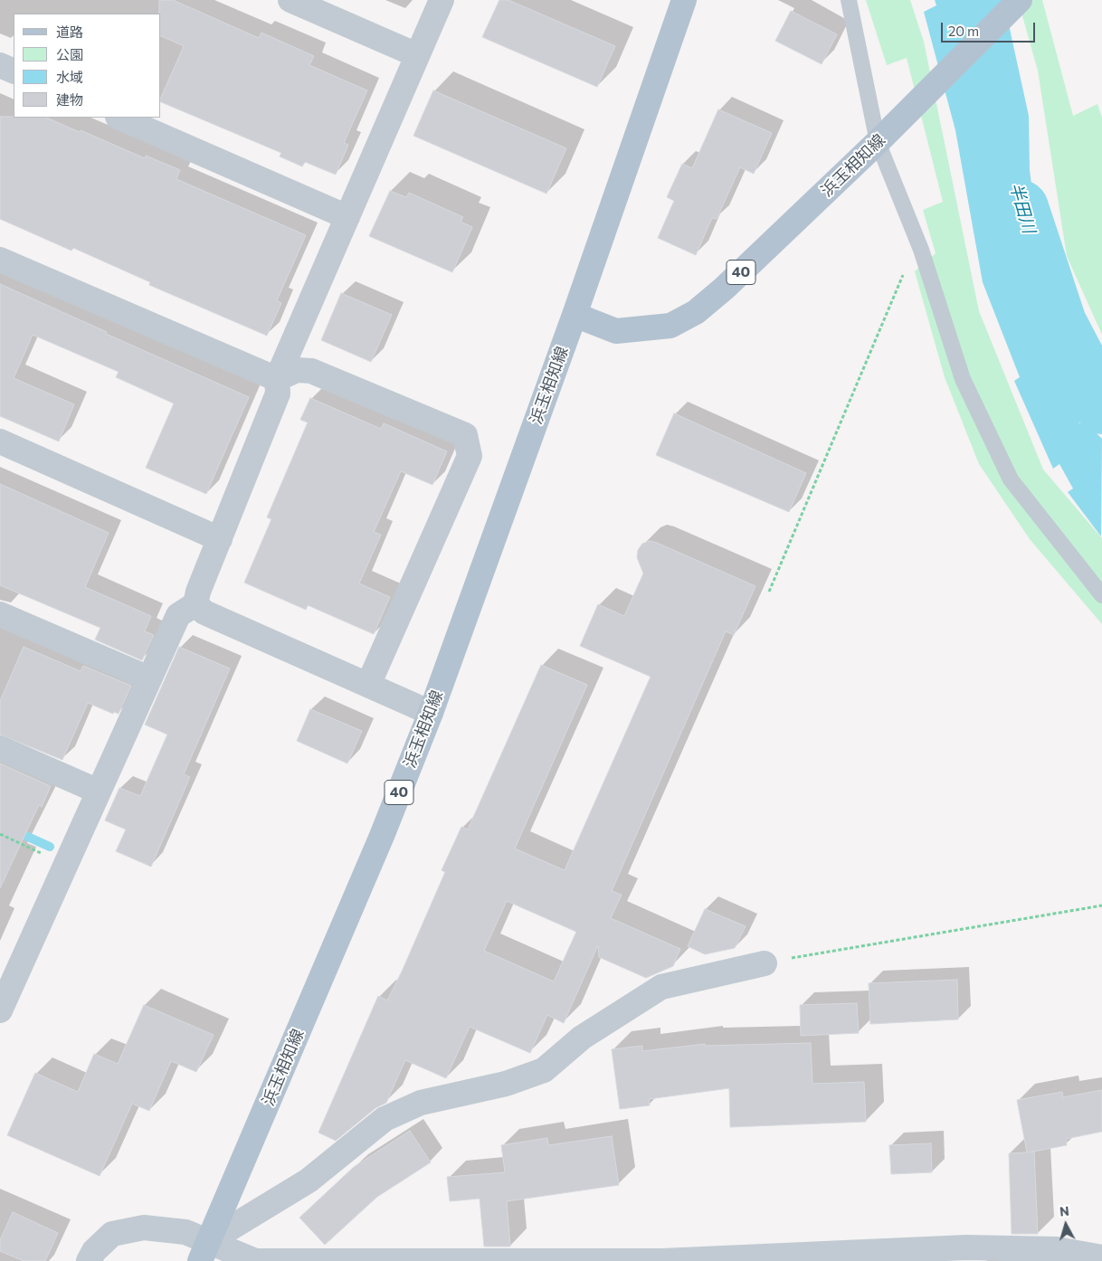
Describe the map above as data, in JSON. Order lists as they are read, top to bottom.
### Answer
{
  "streets": {
    "main road": ["浜玉相知線", "40"]
  },
  "water": ["半田川"],
  "legend": [
    "道路",
    "公園",
    "水域",
    "建物"
  ],
  "scale_bar": "20 m",
  "north": "top"
}
